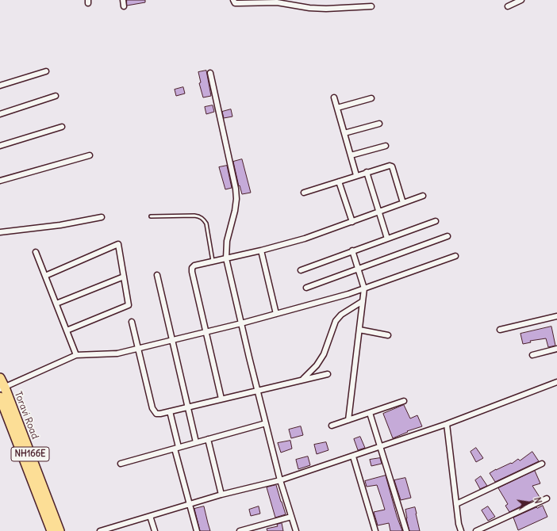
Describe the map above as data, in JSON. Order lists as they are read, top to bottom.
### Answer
{
  "streets": {
    "highway": ["Toravi Road", "NH166E"]
  },
  "north": "right"
}
